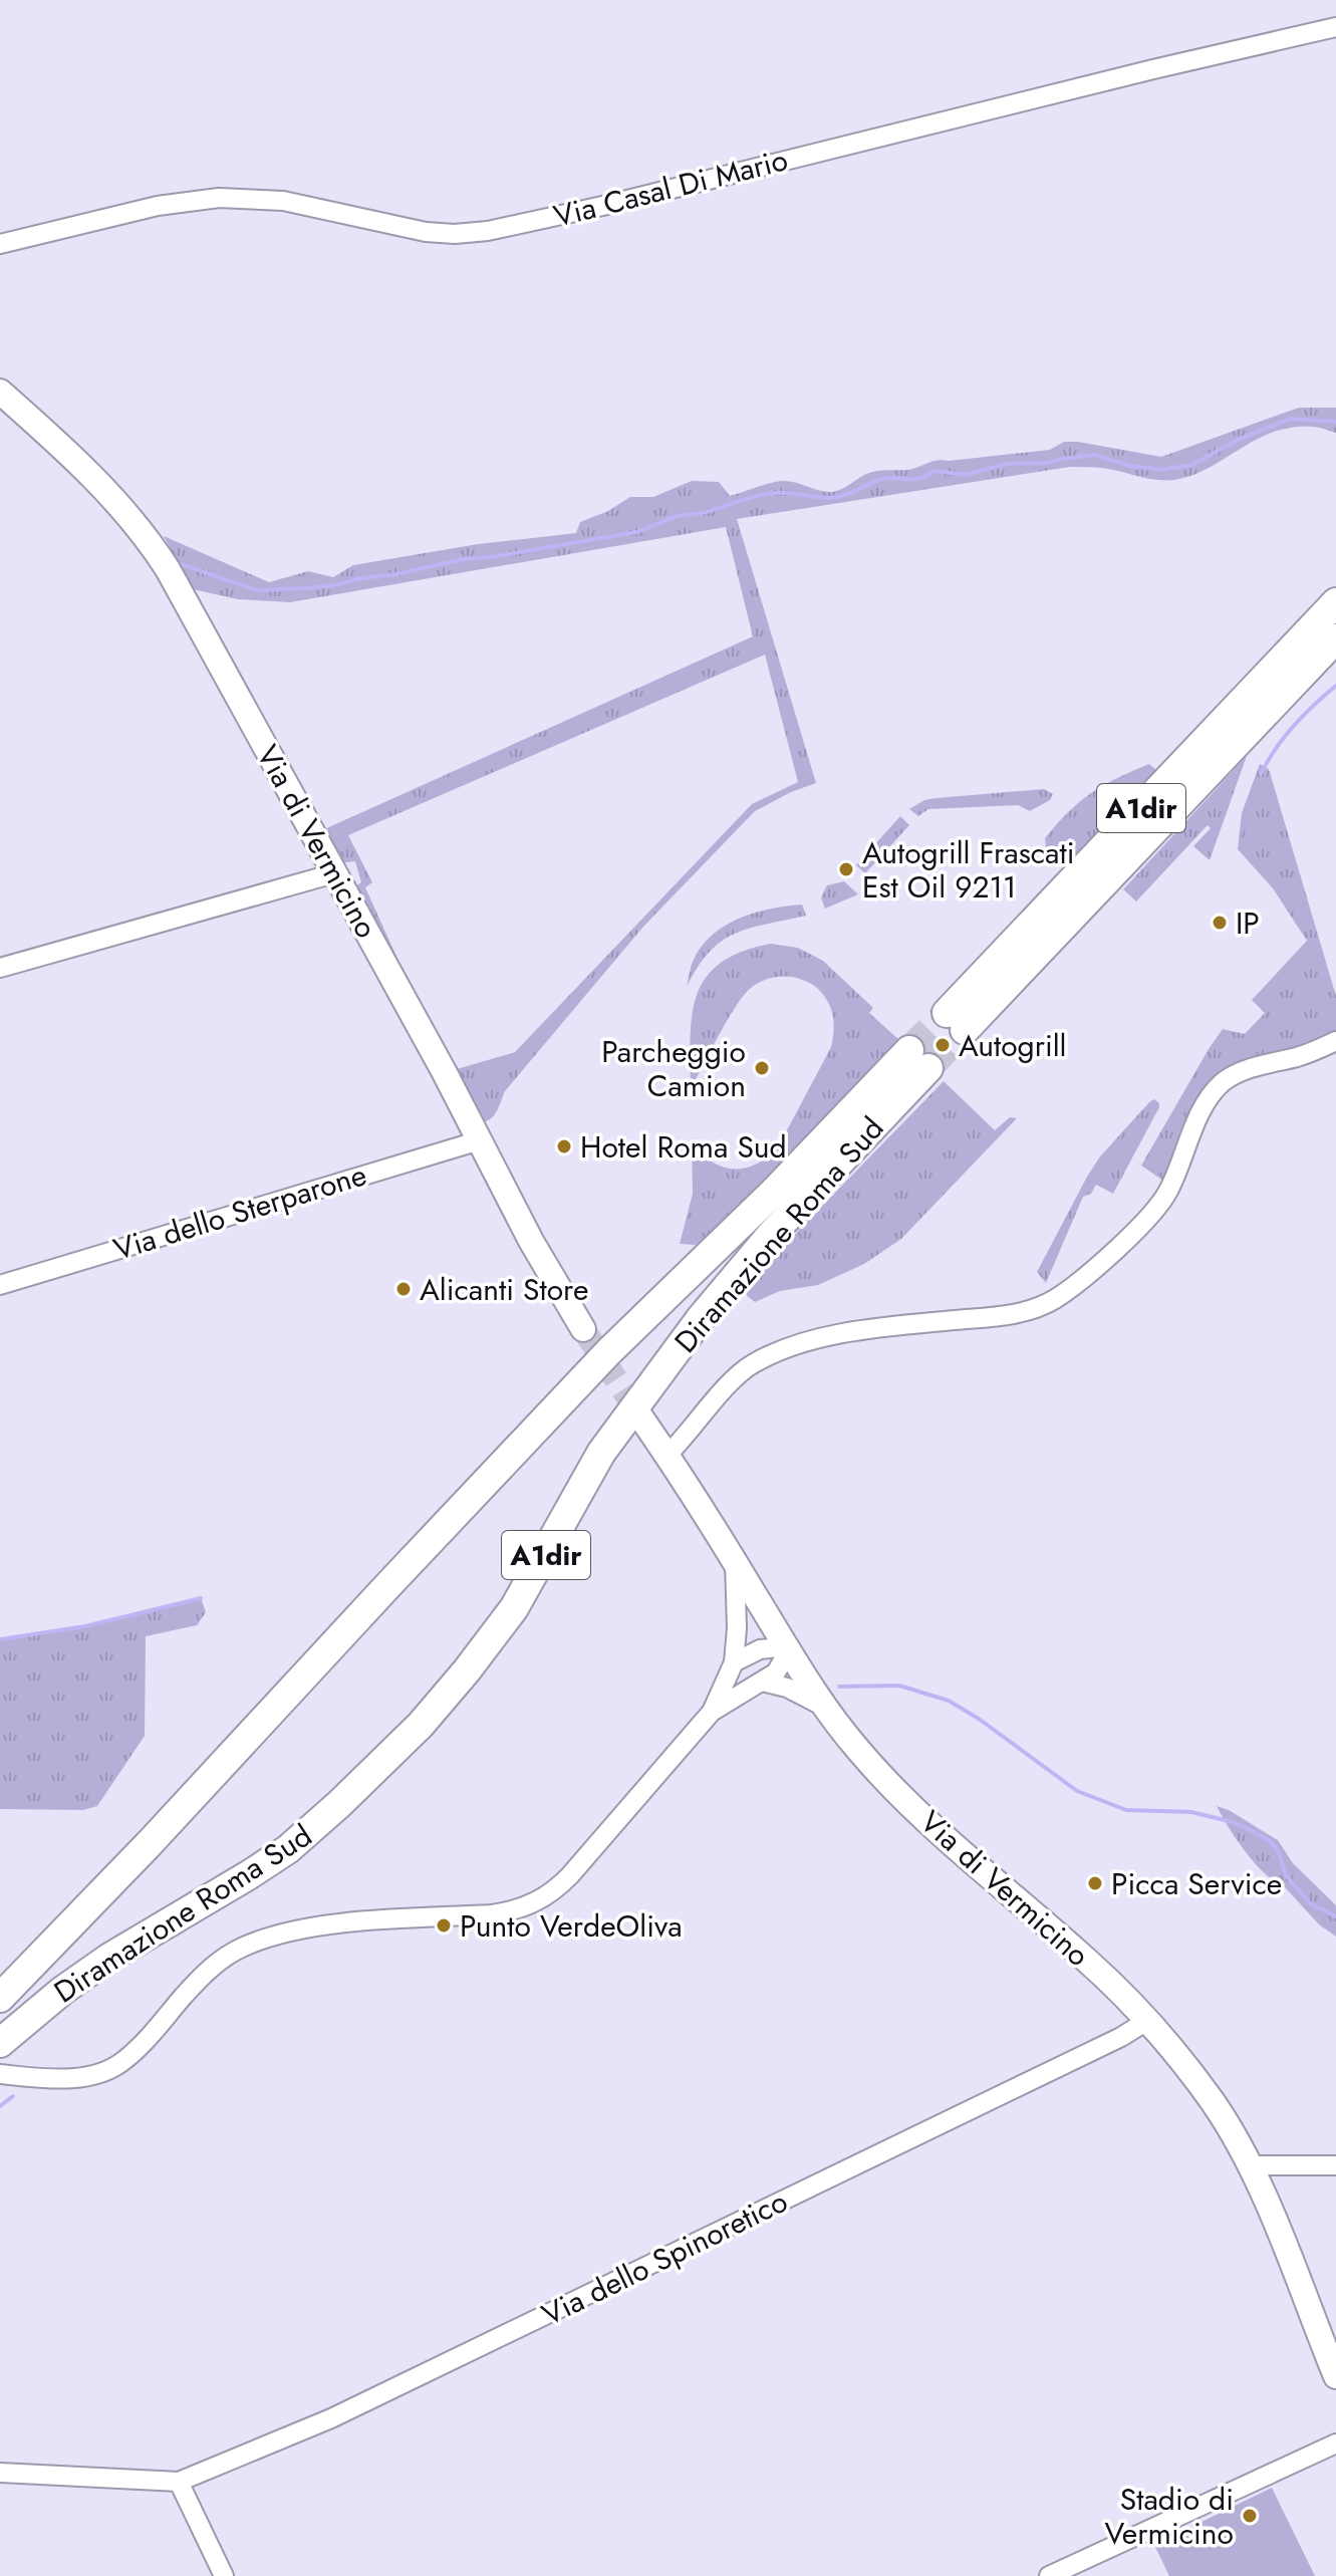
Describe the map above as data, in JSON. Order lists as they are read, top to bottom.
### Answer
{
  "streets": {
    "highway": ["A1dir", "Diramazione Roma Sud"],
    "main road": ["Via di Vermicino"],
    "street": ["Via Casal Di Mario", "Via dello Sterparone", "Via dello Spinoretico"]
  },
  "crossings": [
    ["Via di Vermicino", "Via dello Sterparone"],
    ["Via di Vermicino", "Via dello Spinoretico"]
  ],
  "places": [
    "Autogrill Frascati Est Oil 9211",
    "IP",
    "Autogrill",
    "Parcheggio Camion",
    "Hotel Roma Sud",
    "Alicanti Store",
    "Picca Service",
    "Punto VerdeOliva",
    "Stadio di Vermicino"
  ]
}
